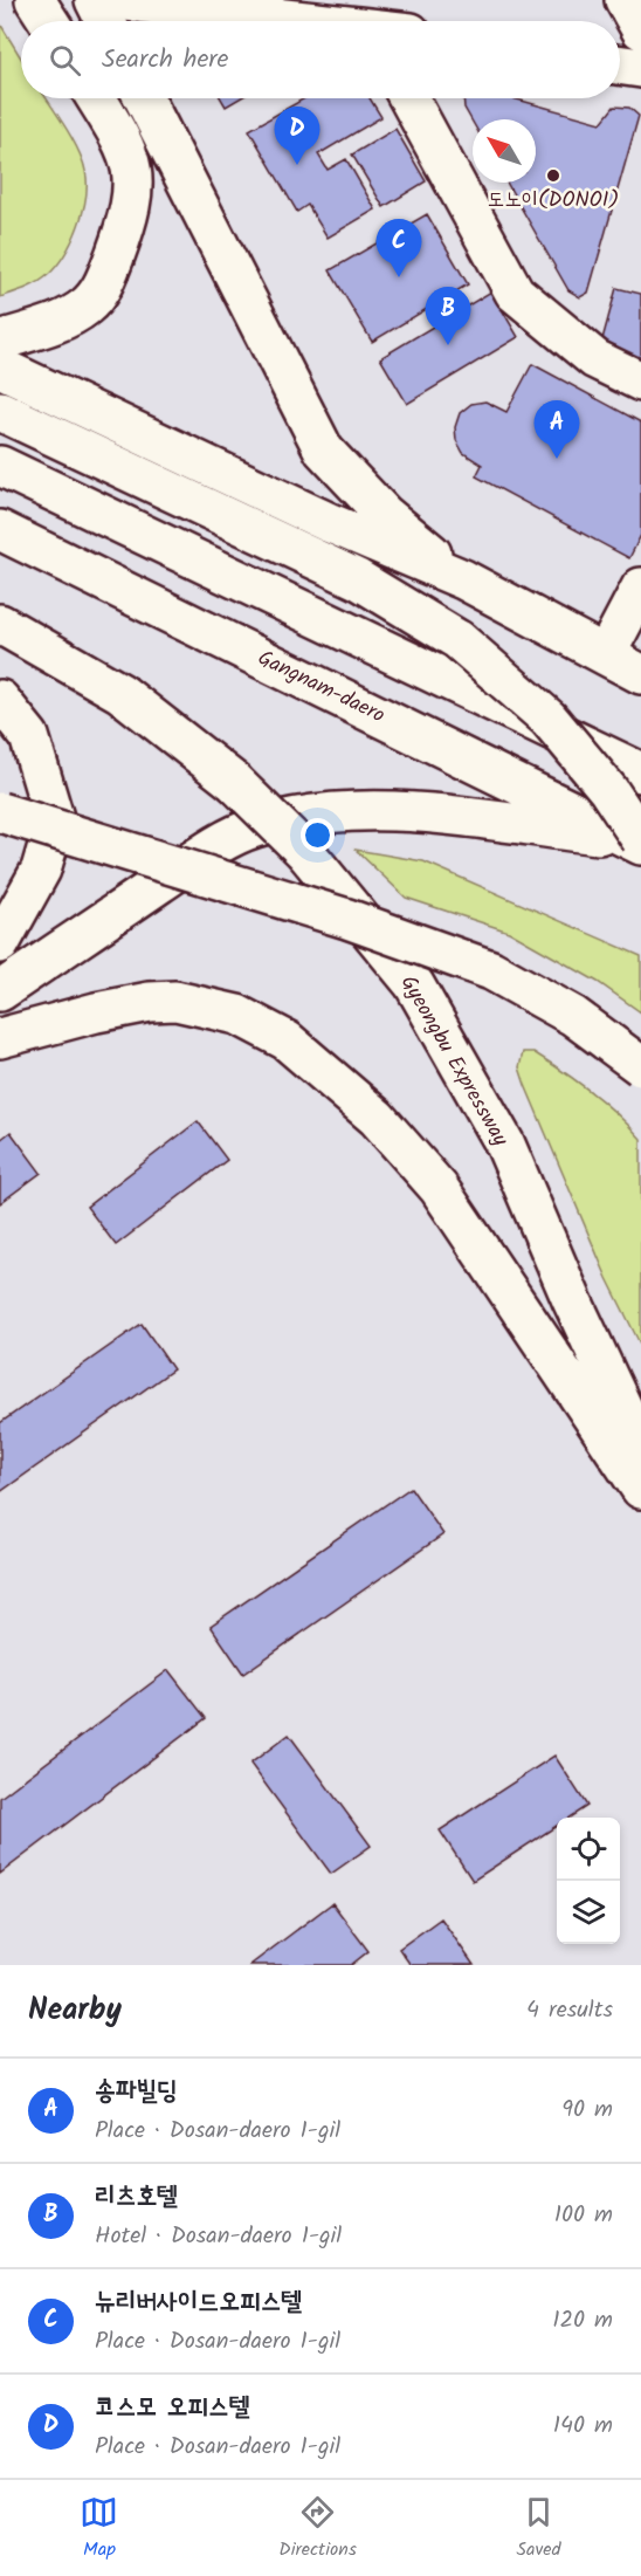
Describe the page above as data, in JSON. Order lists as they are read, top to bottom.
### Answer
{
  "streets": {
    "main road": ["Gangnam-daero", "Gyeongbu Expressway"]
  },
  "places": ["도노이(DONOI)"],
  "north": "top left",
  "page": {
    "search": "Search here",
    "pins": [
      "D",
      "C",
      "B",
      "A"
    ],
    "heading": ["Nearby", "4 results"],
    "list": [
      {
        "mark": "A",
        "name": "송파빌딩",
        "note": "Place · Dosan-daero 1-gil",
        "value": "90 m"
      },
      {
        "mark": "B",
        "name": "리츠호텔",
        "note": "Hotel · Dosan-daero 1-gil",
        "value": "100 m"
      },
      {
        "mark": "C",
        "name": "뉴리버사이드오피스텔",
        "note": "Place · Dosan-daero 1-gil",
        "value": "120 m"
      },
      {
        "mark": "D",
        "name": "코스모 오피스텔",
        "note": "Place · Dosan-daero 1-gil",
        "value": "140 m"
      }
    ],
    "nav": ["Map", "Directions", "Saved"]
  }
}
